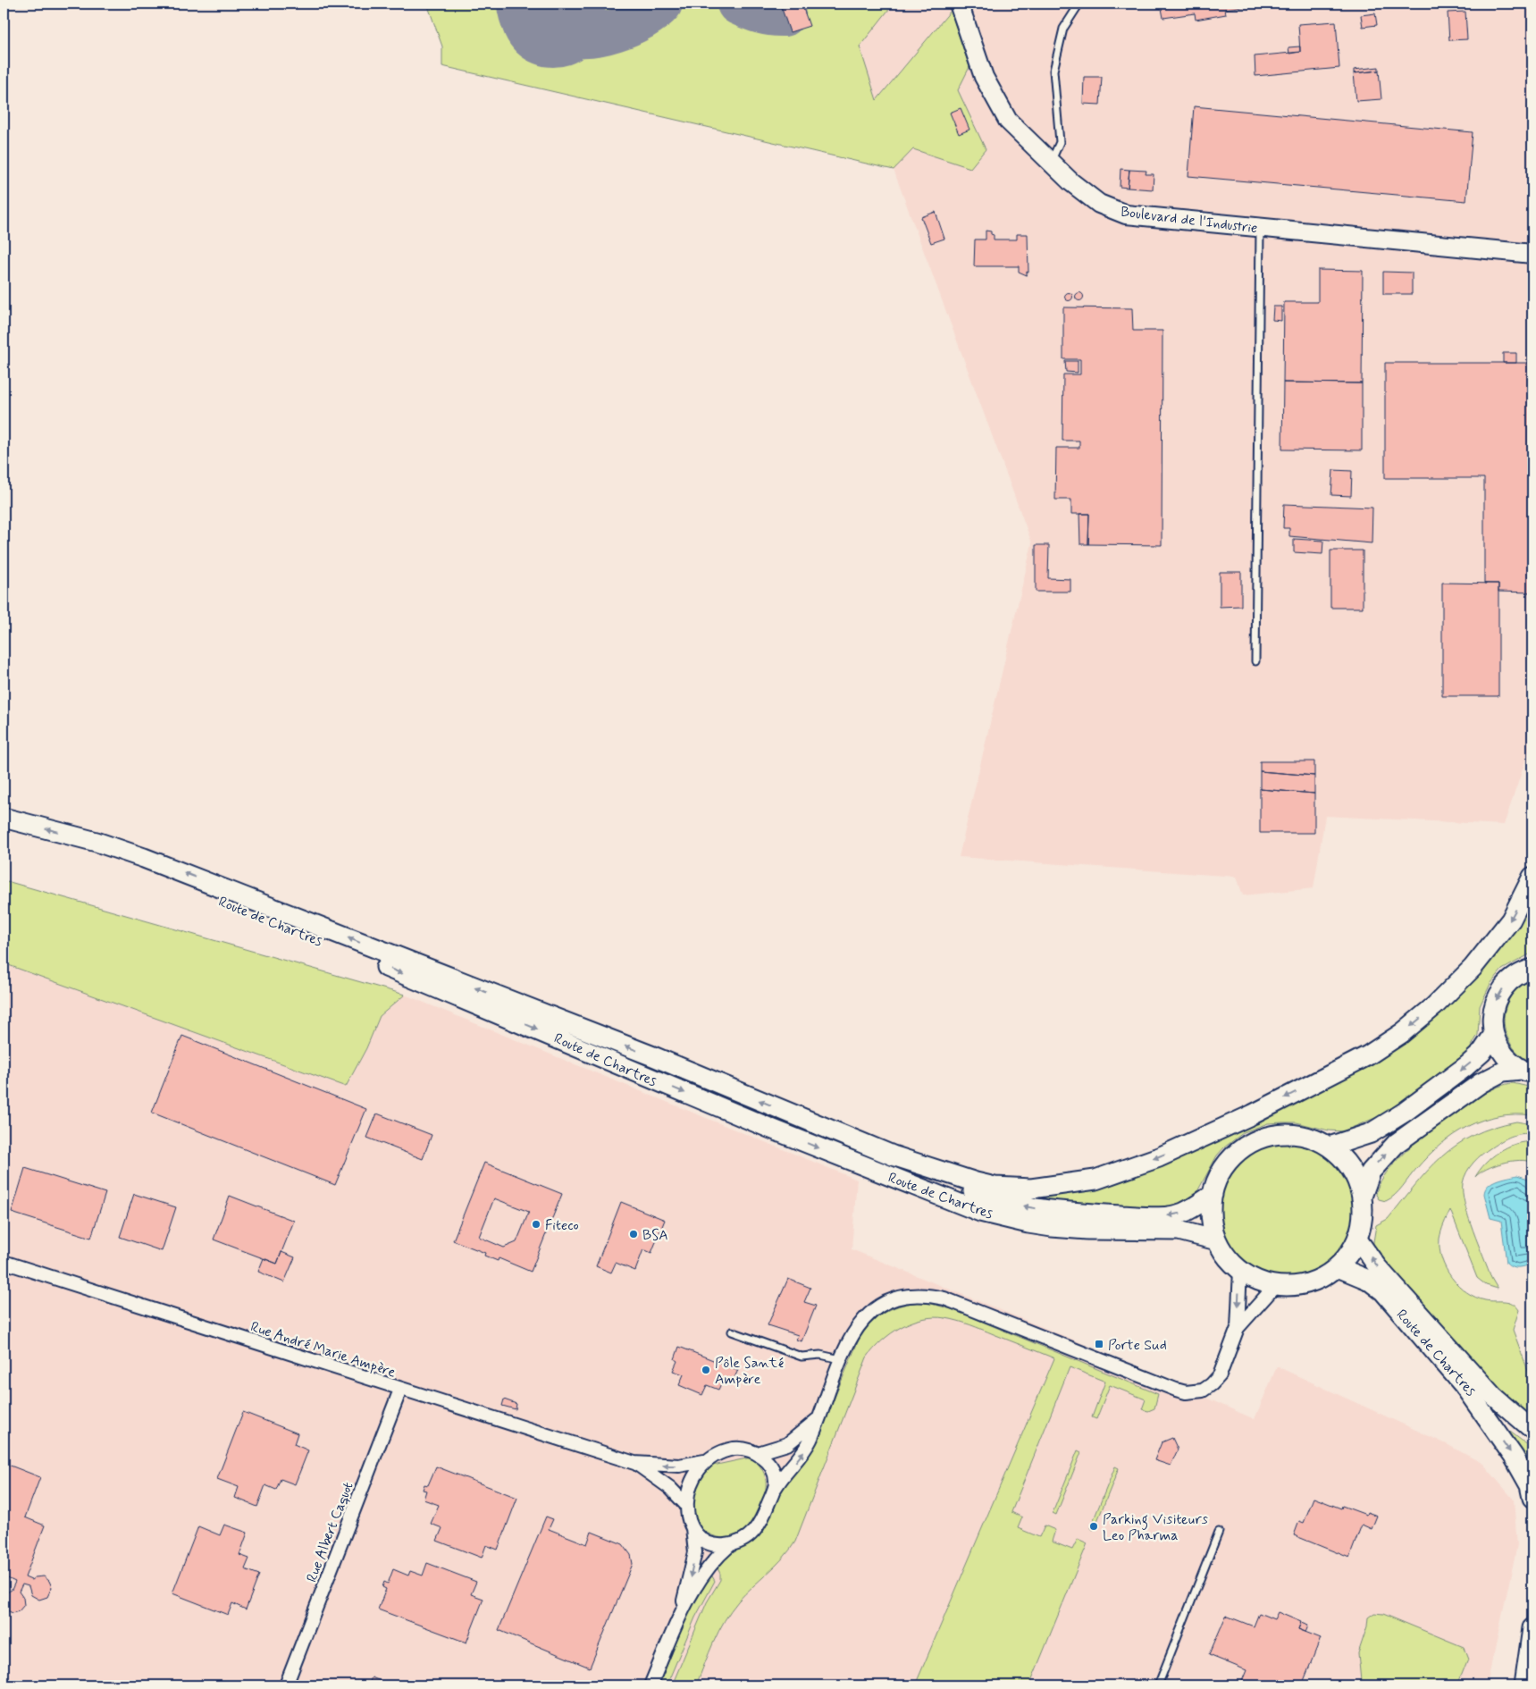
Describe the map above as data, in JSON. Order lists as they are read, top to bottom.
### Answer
{
  "streets": {
    "main road": ["Route de Chartres"],
    "street": ["Boulevard de l'Industrie", "Rue André Marie Ampère", "Rue Albert Caquot"]
  },
  "crossings": [
    ["Rue André Marie Ampère", "Rue Albert Caquot"]
  ],
  "places": {
    "other": [
      "Fiteco",
      "BSA",
      "Pôle Santé Ampère",
      "Parking Visiteurs Leo Pharma"
    ],
    "transit": ["Porte Sud"]
  }
}
